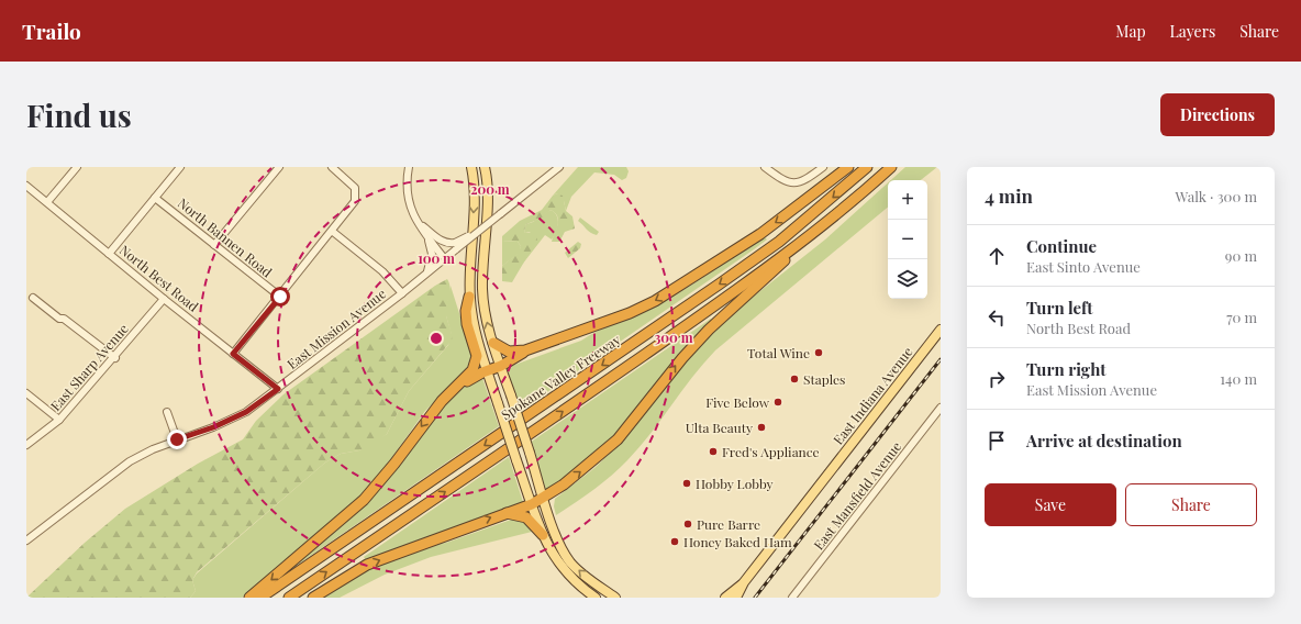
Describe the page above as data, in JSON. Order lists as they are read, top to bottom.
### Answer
{
  "streets": {
    "highway": ["Spokane Valley Freeway"],
    "main road": ["East Indiana Avenue"],
    "street": [
      "North Bannen Road",
      "North Best Road",
      "East Mission Avenue",
      "East Sharp Avenue",
      "East Mansfield Avenue"
    ]
  },
  "crossings": [
    ["North Best Road", "East Mission Avenue"],
    ["North Best Road", "East Sharp Avenue"]
  ],
  "places": [
    "Total Wine",
    "Staples",
    "Five Below",
    "Ulta Beauty",
    "Fred's Appliance",
    "Hobby Lobby",
    "Pure Barre",
    "Honey Baked Ham"
  ],
  "page": {
    "header": "Trailo",
    "nav": ["Map", "Layers", "Share"],
    "buttons": [
      "Directions",
      ["Save", "Share"]
    ],
    "title": "Find us",
    "heading": ["4 min", "Walk · 300 m"],
    "map_buttons": ["+", "−"],
    "list": [
      ["Continue", "East Sinto Avenue", "90 m"],
      ["Turn left", "North Best Road", "70 m"],
      ["Turn right", "East Mission Avenue", "140 m"],
      "Arrive at destination"
    ]
  },
  "rings": ["200 m", "100 m", "300 m"]
}
